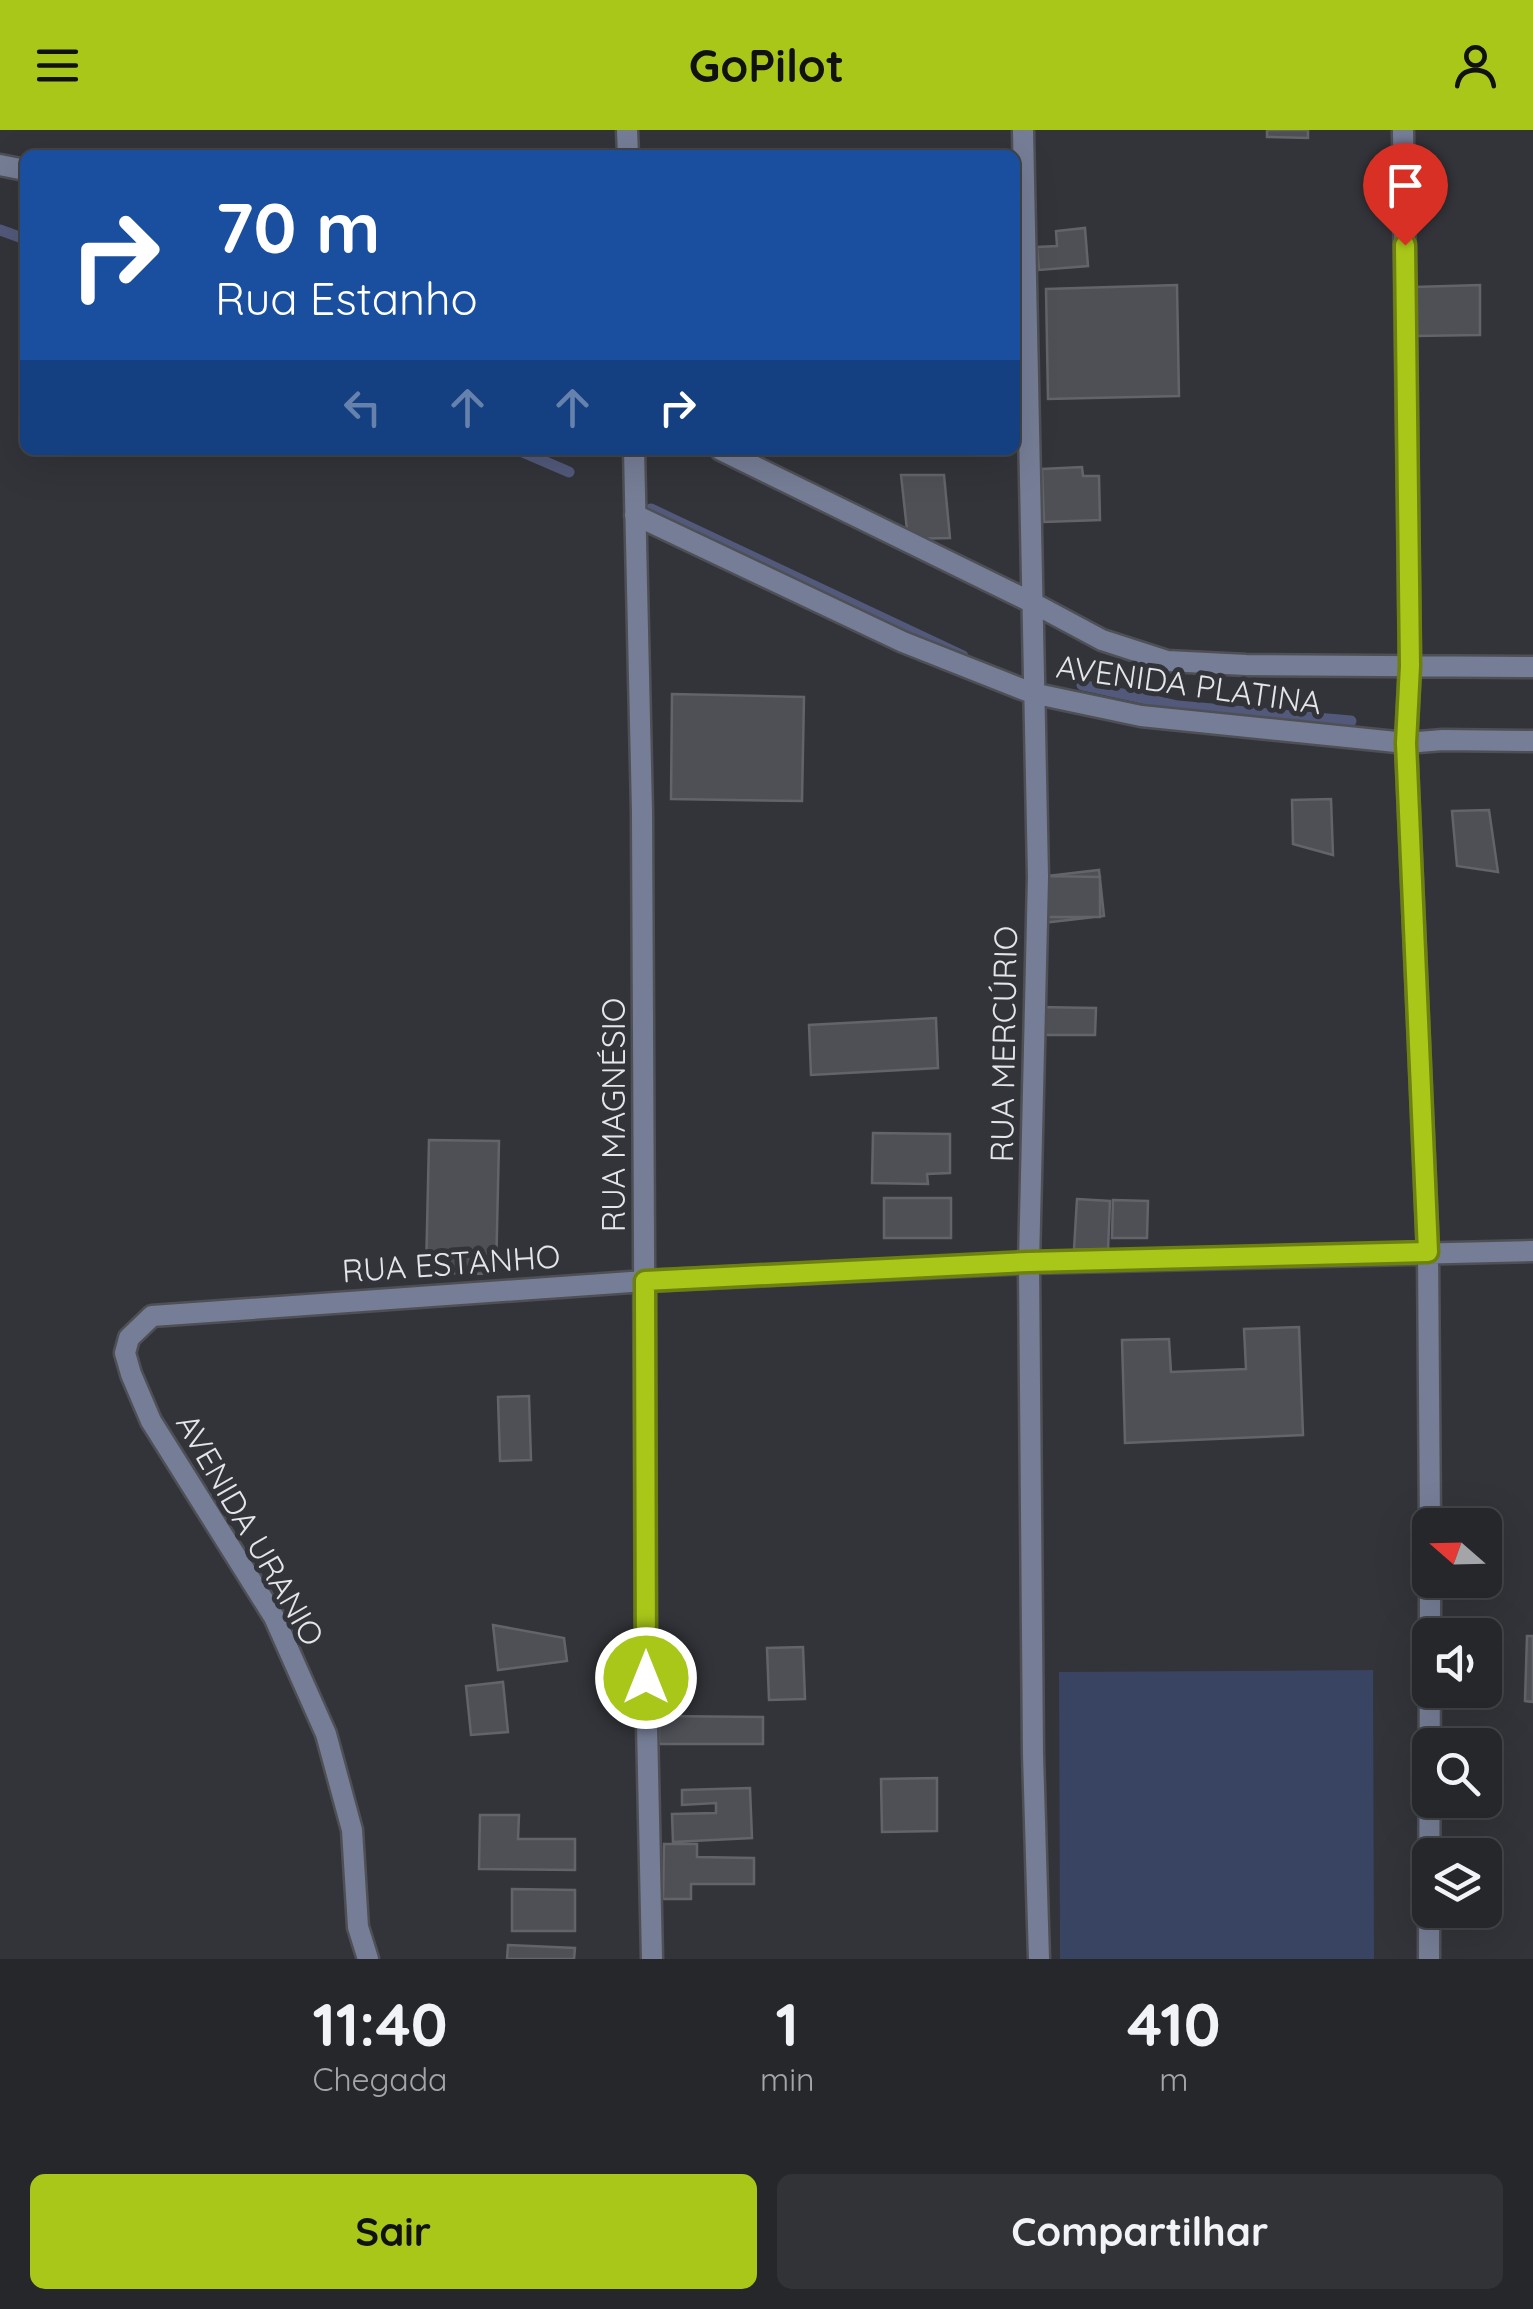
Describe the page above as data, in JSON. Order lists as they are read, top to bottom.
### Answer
{
  "streets": {
    "street": [
      "AVENIDA PLATINA",
      "RUA MERCÚRIO",
      "RUA MAGNÉSIO",
      "RUA ESTANHO",
      "AVENIDA URANIO"
    ]
  },
  "crossings": [
    ["AVENIDA PLATINA", "RUA MERCÚRIO"],
    ["AVENIDA PLATINA", "RUA MAGNÉSIO"],
    ["RUA MERCÚRIO", "RUA ESTANHO"],
    ["RUA MAGNÉSIO", "RUA ESTANHO"],
    ["RUA ESTANHO", "AVENIDA URANIO"]
  ],
  "north": "left",
  "page": {
    "header": "GoPilot",
    "turn": ["70 m", "Rua Estanho"],
    "eta": [
      "11:40",
      "Chegada",
      "1",
      "min",
      "410",
      "m"
    ],
    "buttons": ["Sair", "Compartilhar"]
  }
}
